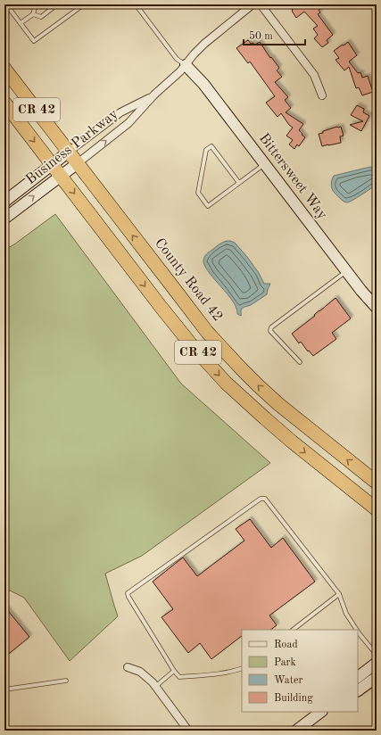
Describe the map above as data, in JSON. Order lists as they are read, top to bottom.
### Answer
{
  "streets": {
    "highway": ["CR 42", "County Road 42"],
    "street": ["Business Parkway", "Bittersweet Way"]
  },
  "crossings": [
    ["CR 42", "Business Parkway"],
    ["Business Parkway", "Bittersweet Way"],
    ["Business Parkway", "County Road 42"]
  ],
  "legend": [
    "Road",
    "Park",
    "Water",
    "Building"
  ],
  "scale_bar": "50 m"
}
